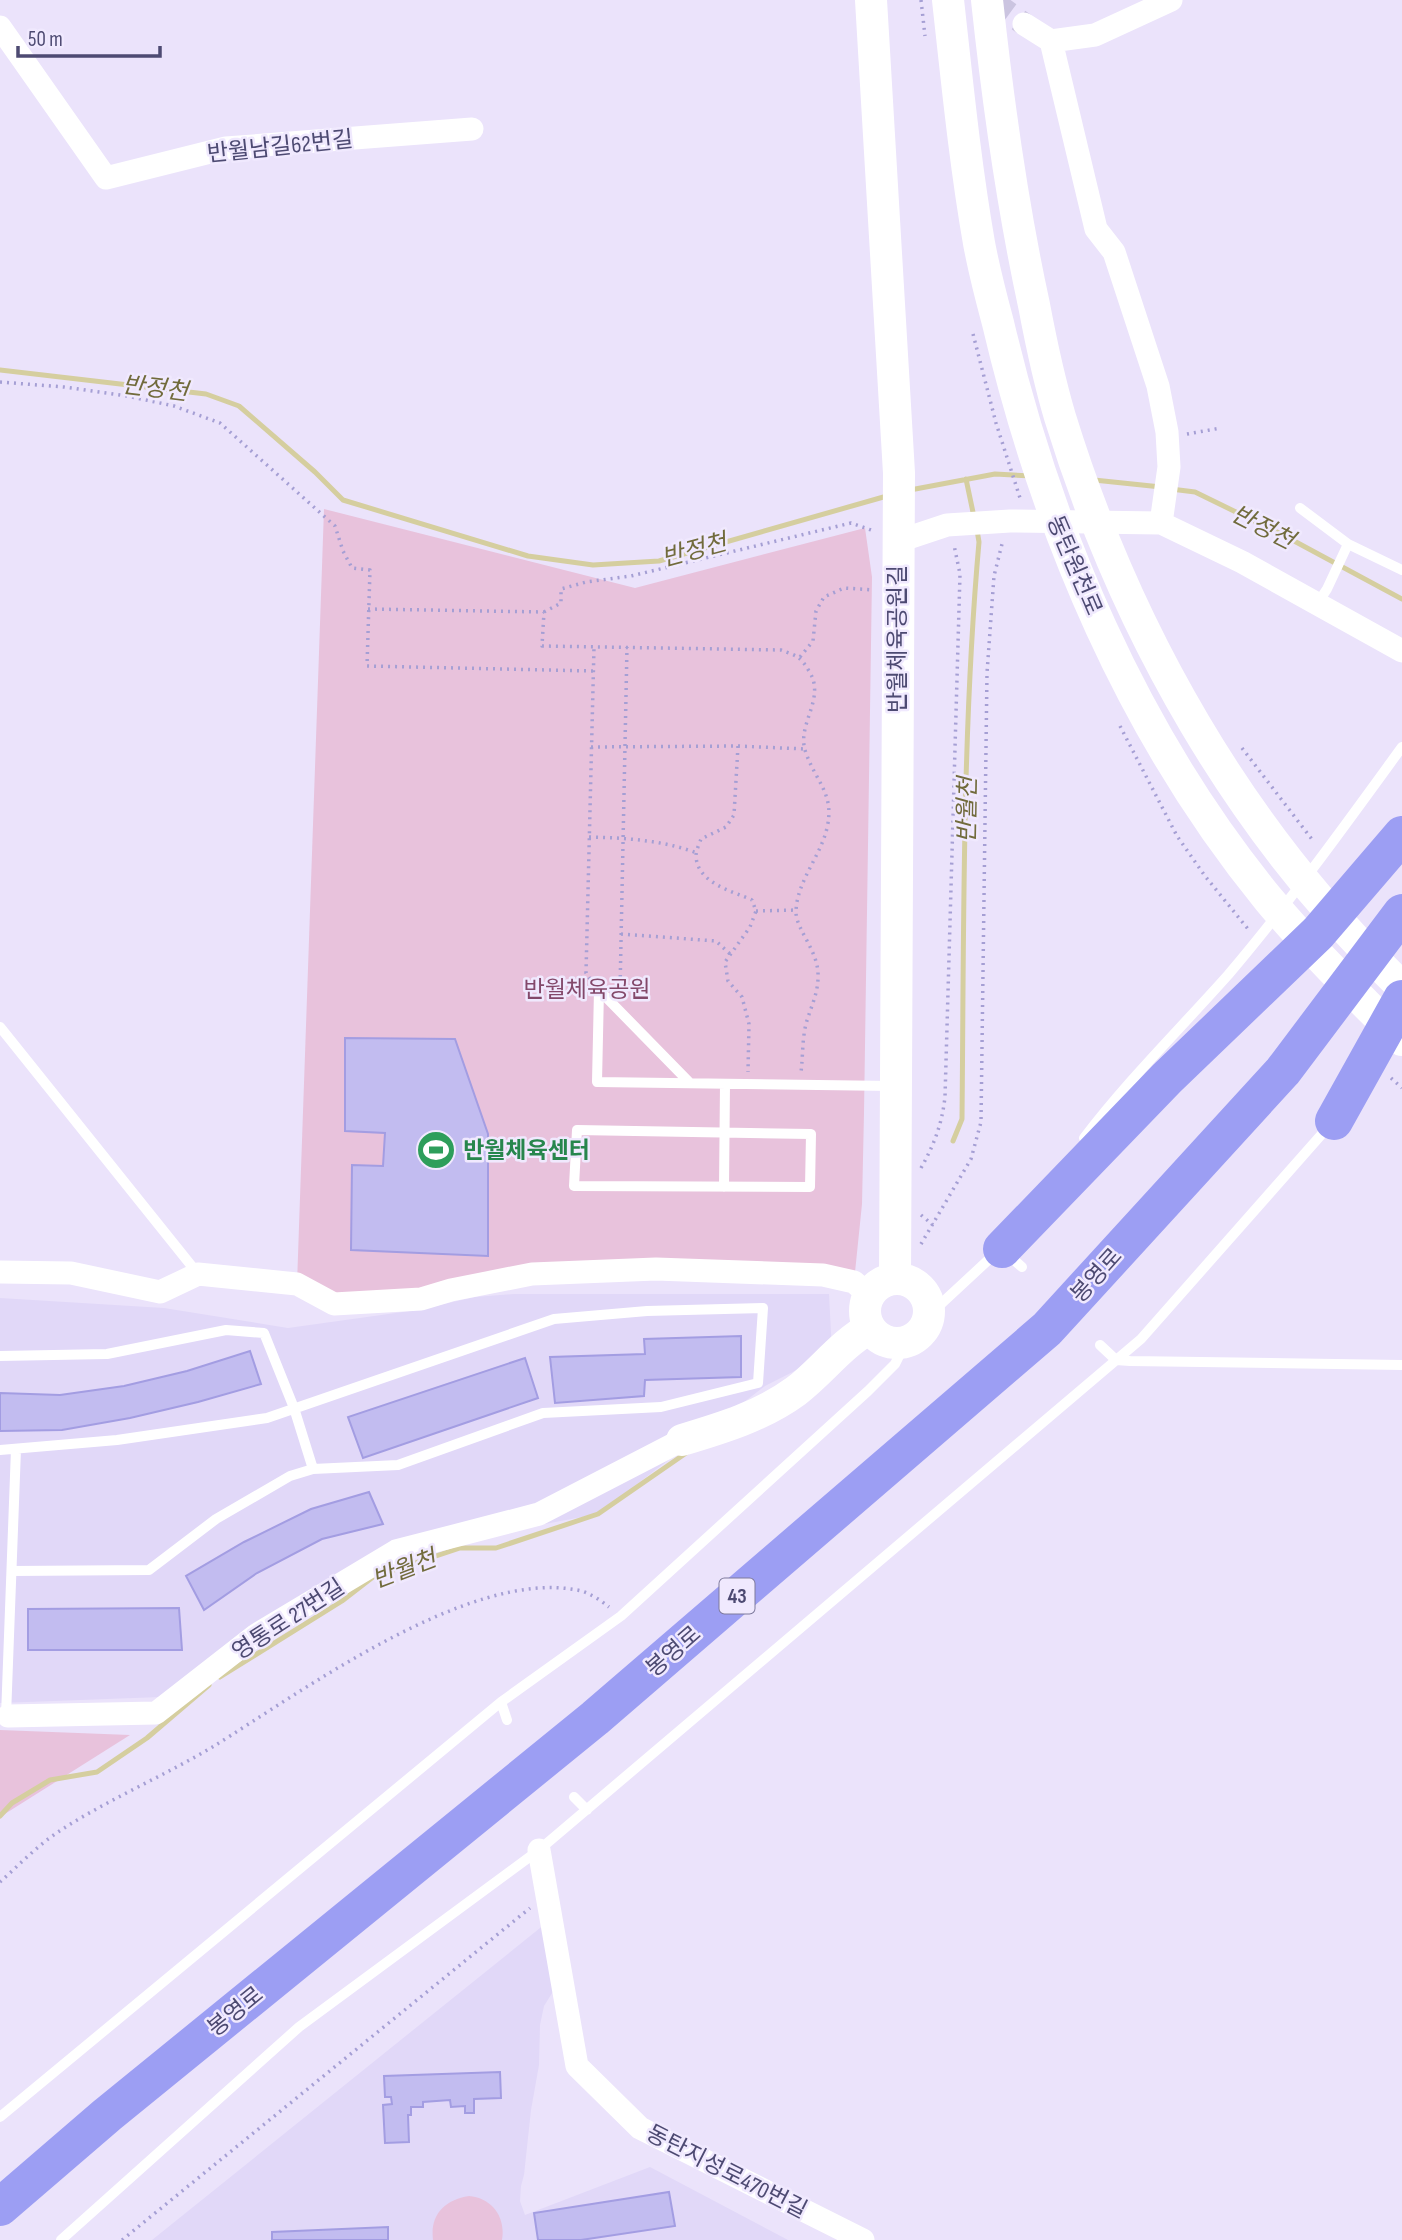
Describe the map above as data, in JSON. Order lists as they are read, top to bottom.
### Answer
{
  "streets": {
    "highway": ["봉영로", "43"],
    "main road": ["동탄원천로", "반월체육공원길"],
    "street": ["반월남길62번길", "영통로 27번길", "동탄지성로470번길"]
  },
  "water": ["반정천", "반월천"],
  "parks": ["반월체육공원"],
  "places": {
    "sports": ["반월체육센터"]
  },
  "scale_bar": "50 m"
}
